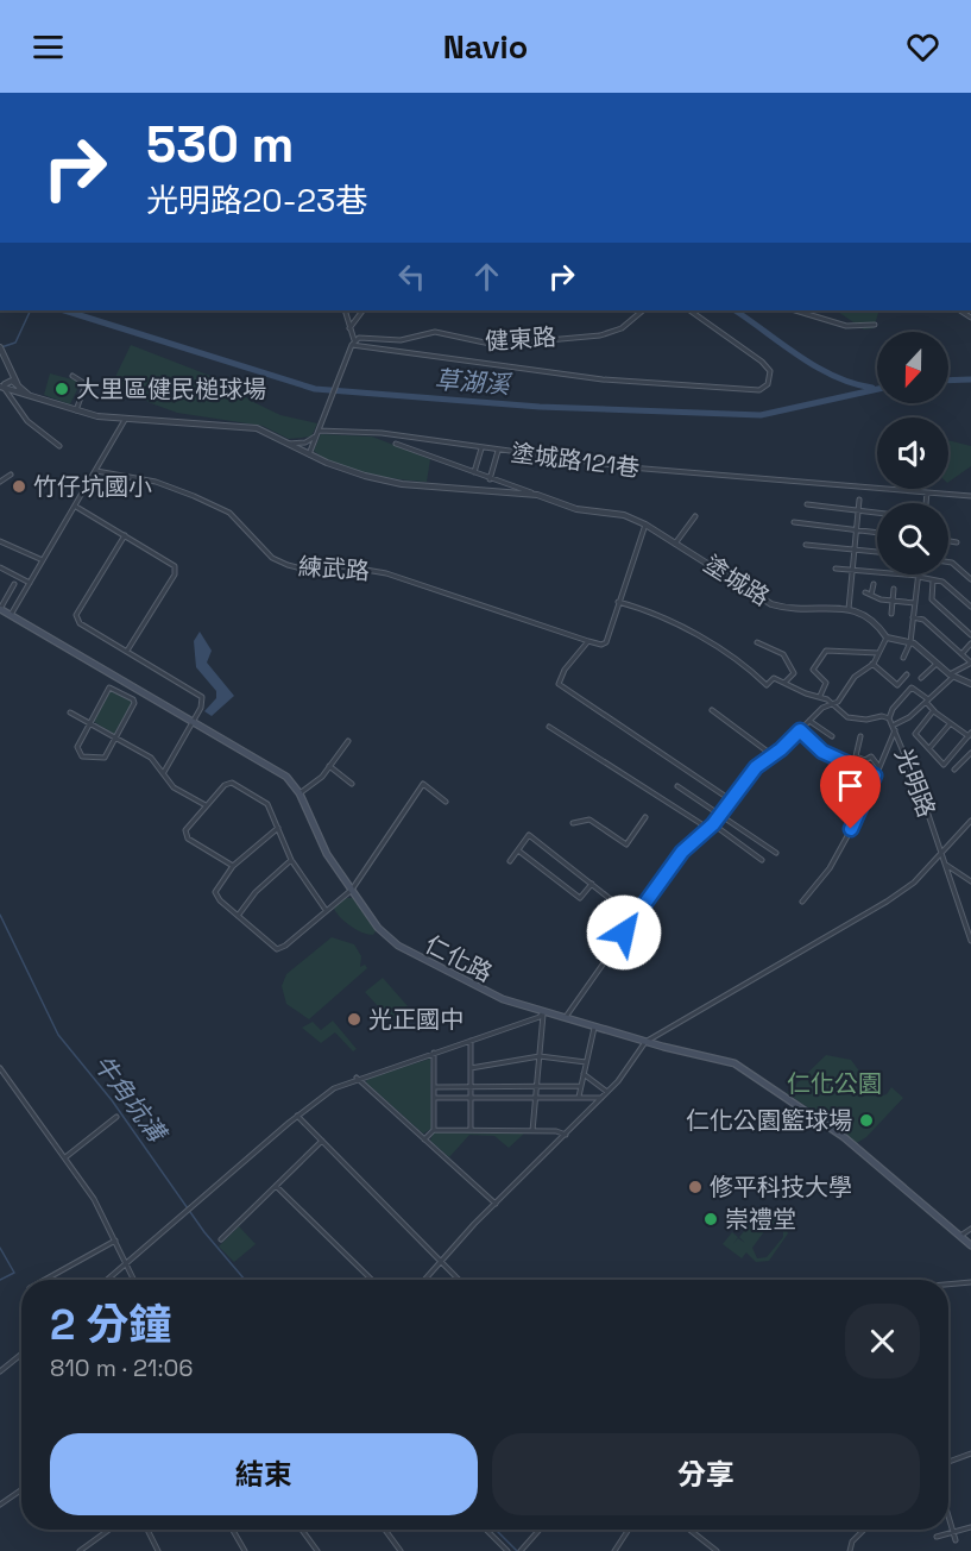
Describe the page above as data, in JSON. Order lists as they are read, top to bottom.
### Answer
{
  "streets": {
    "main road": ["仁化路"],
    "street": [
      "健東路",
      "塗城路121巷",
      "練武路",
      "塗城路",
      "光明路"
    ]
  },
  "water": ["草湖溪", "牛角坑溝"],
  "parks": ["仁化公園"],
  "places": [
    "大里區健民槌球場",
    "竹仔坑國小",
    "光正國中",
    "仁化公園籃球場",
    "修平科技大學",
    "崇禮堂"
  ],
  "north": "bottom",
  "page": {
    "header": "Navio",
    "turn": ["530 m", "光明路20-23巷"],
    "heading": ["2 分鐘", "810 m · 21:06"],
    "buttons": ["結束", "分享"]
  }
}
